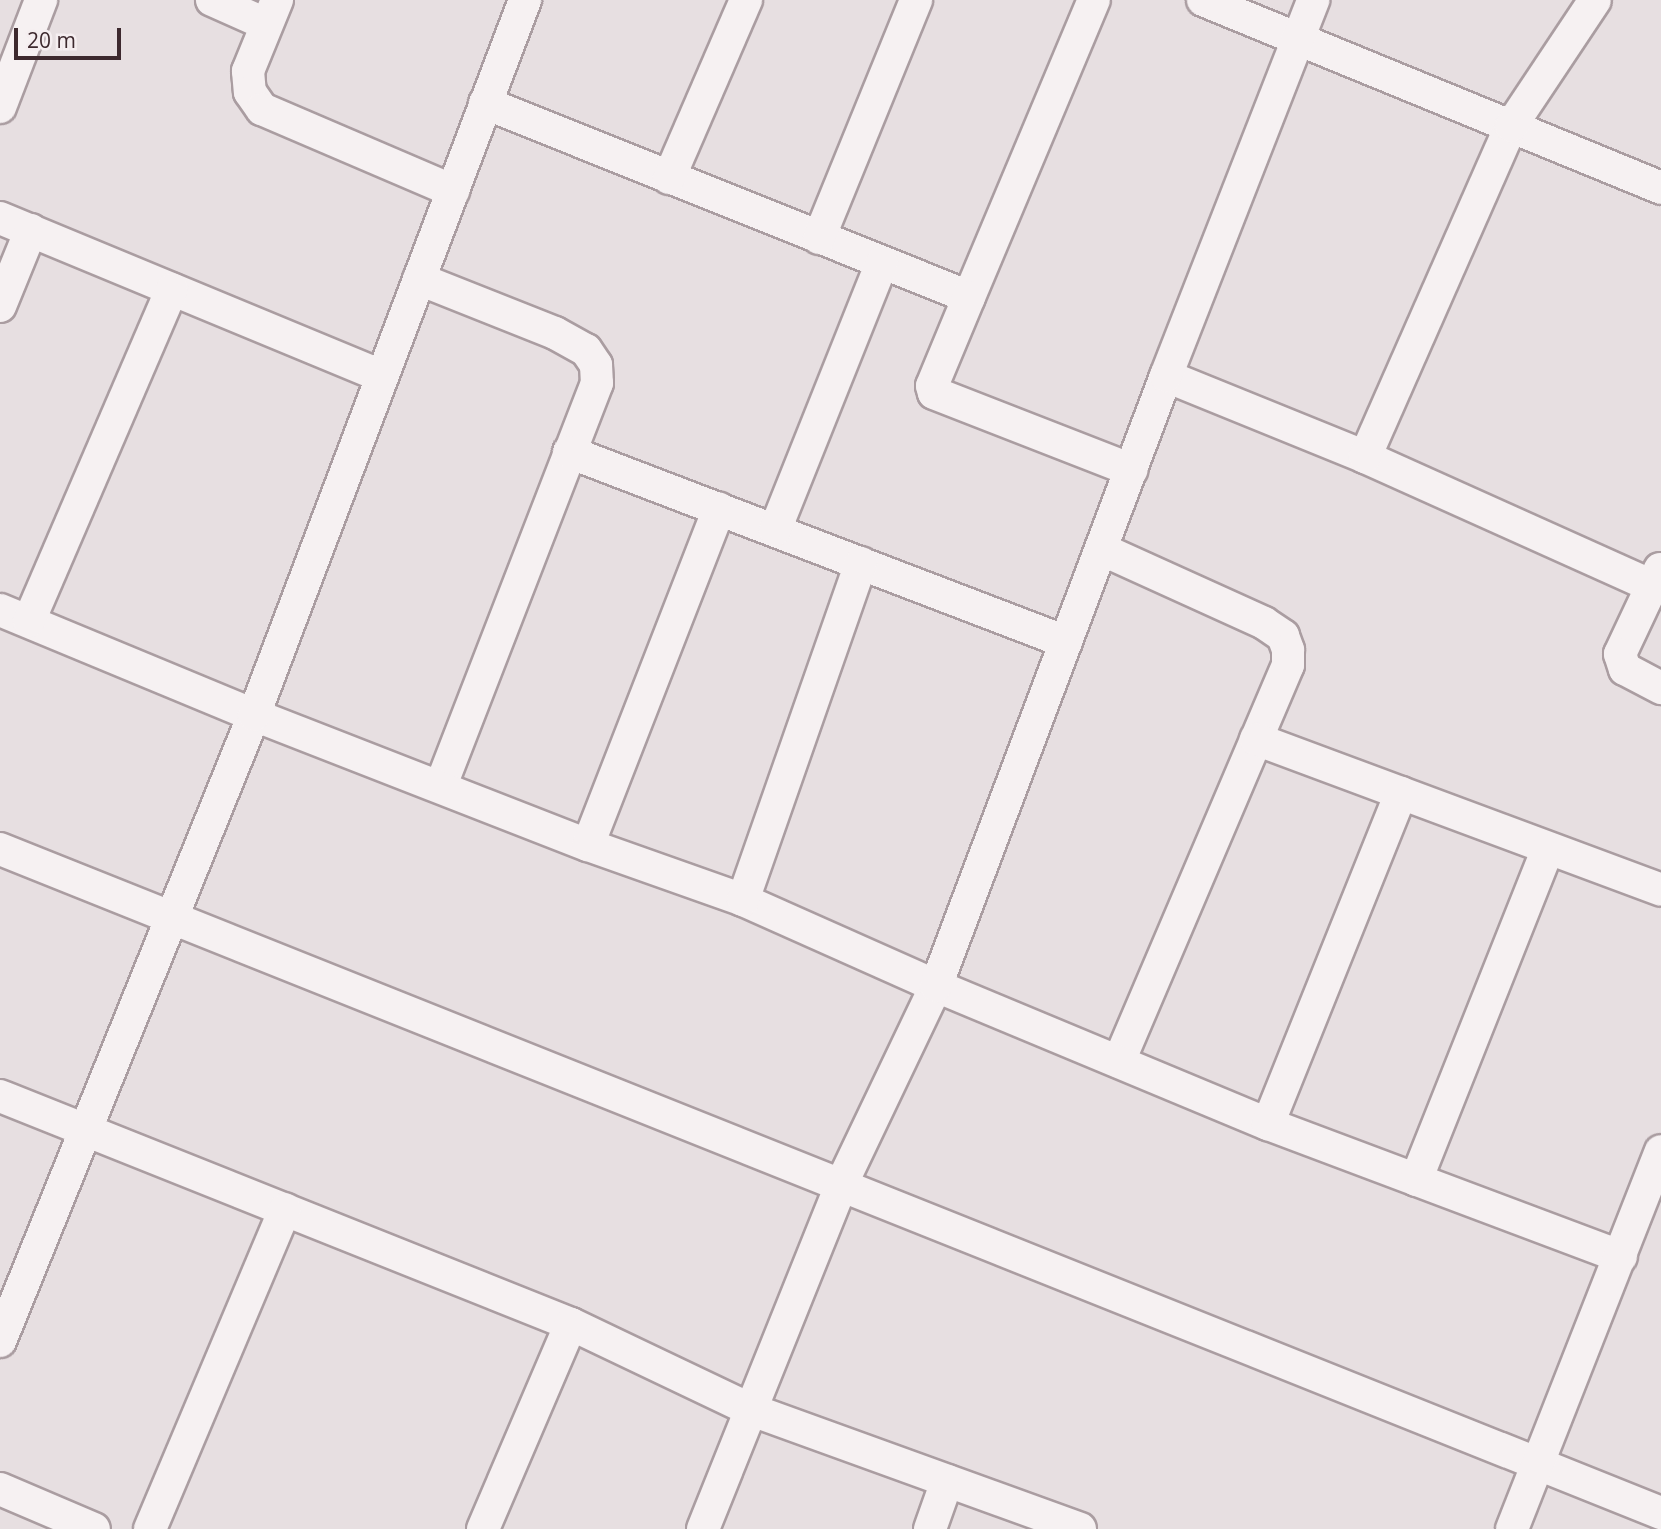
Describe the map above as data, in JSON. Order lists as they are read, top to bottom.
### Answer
{
  "scale_bar": "20 m"
}
